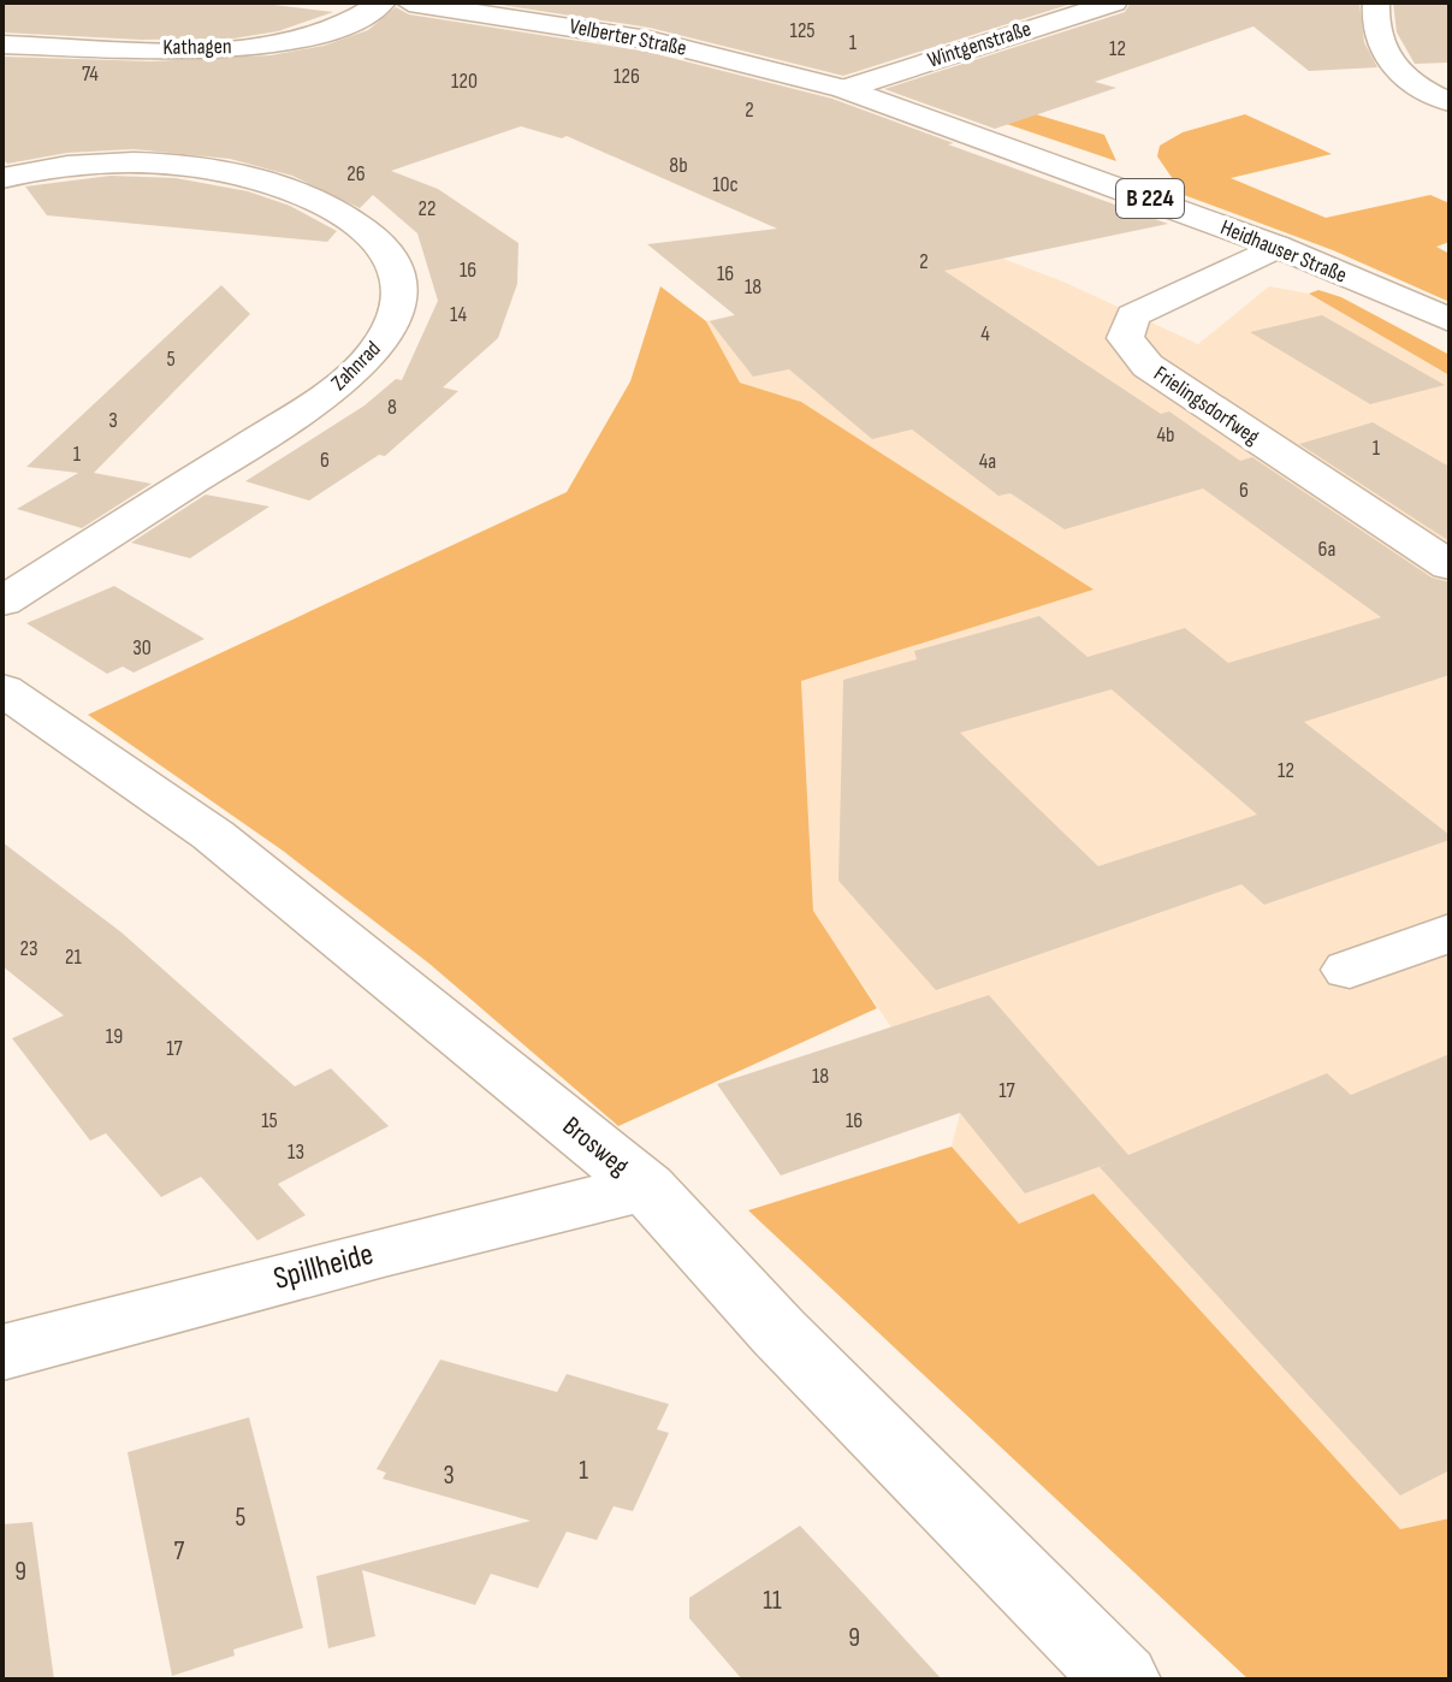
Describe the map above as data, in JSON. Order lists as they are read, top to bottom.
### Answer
{
  "streets": {
    "street": [
      "Velberter Straße",
      "Wintgenstraße",
      "Kathagen",
      "B 224",
      "Heidhauser Straße",
      "Zahnrad",
      "Frielingsdorfweg",
      "Brosweg",
      "Spillheide"
    ]
  },
  "crossings": [
    ["Velberter Straße", "Wintgenstraße"],
    ["Velberter Straße", "Heidhauser Straße"],
    ["Wintgenstraße", "Heidhauser Straße"],
    ["Heidhauser Straße", "Frielingsdorfweg"],
    ["Brosweg", "Spillheide"]
  ],
  "house_numbers": [
    "125",
    "1",
    "12",
    "74",
    "126",
    "120",
    "2",
    "8b",
    "26",
    "10c",
    "22",
    "2",
    "16",
    "16",
    "18",
    "14",
    "4",
    "5",
    "8",
    "3",
    "4b",
    "1",
    "1",
    "6",
    "4a",
    "6",
    "6a",
    "30",
    "12",
    "23",
    "21",
    "19",
    "17",
    "18",
    "17",
    "15",
    "16",
    "13",
    "1",
    "3",
    "5",
    "7",
    "9",
    "11",
    "9"
  ]
}
